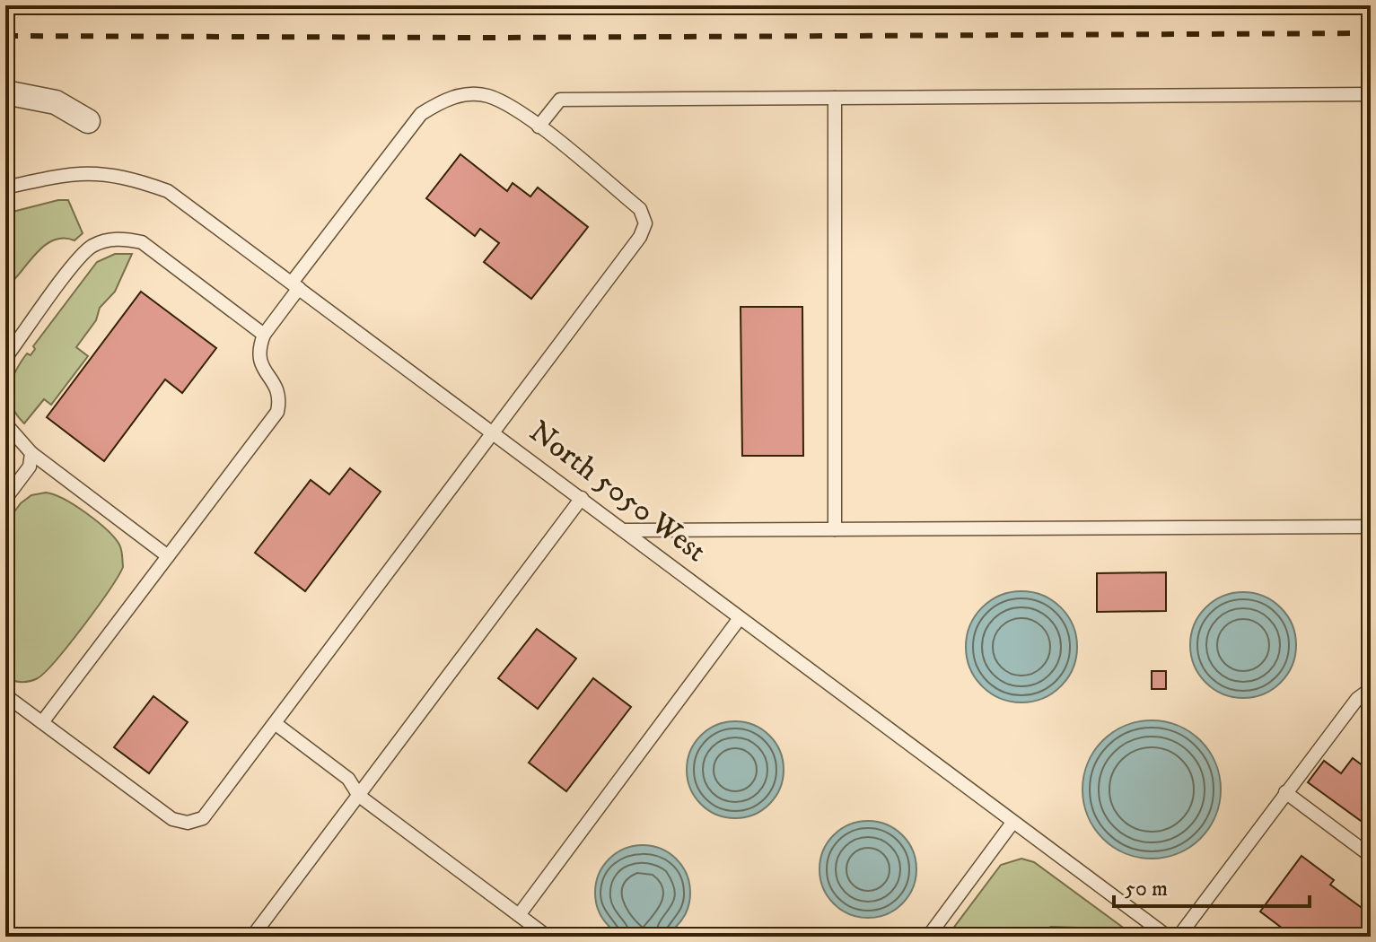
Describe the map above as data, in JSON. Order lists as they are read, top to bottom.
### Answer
{
  "streets": {
    "lane": ["North 5050 West"]
  },
  "scale_bar": "50 m"
}
